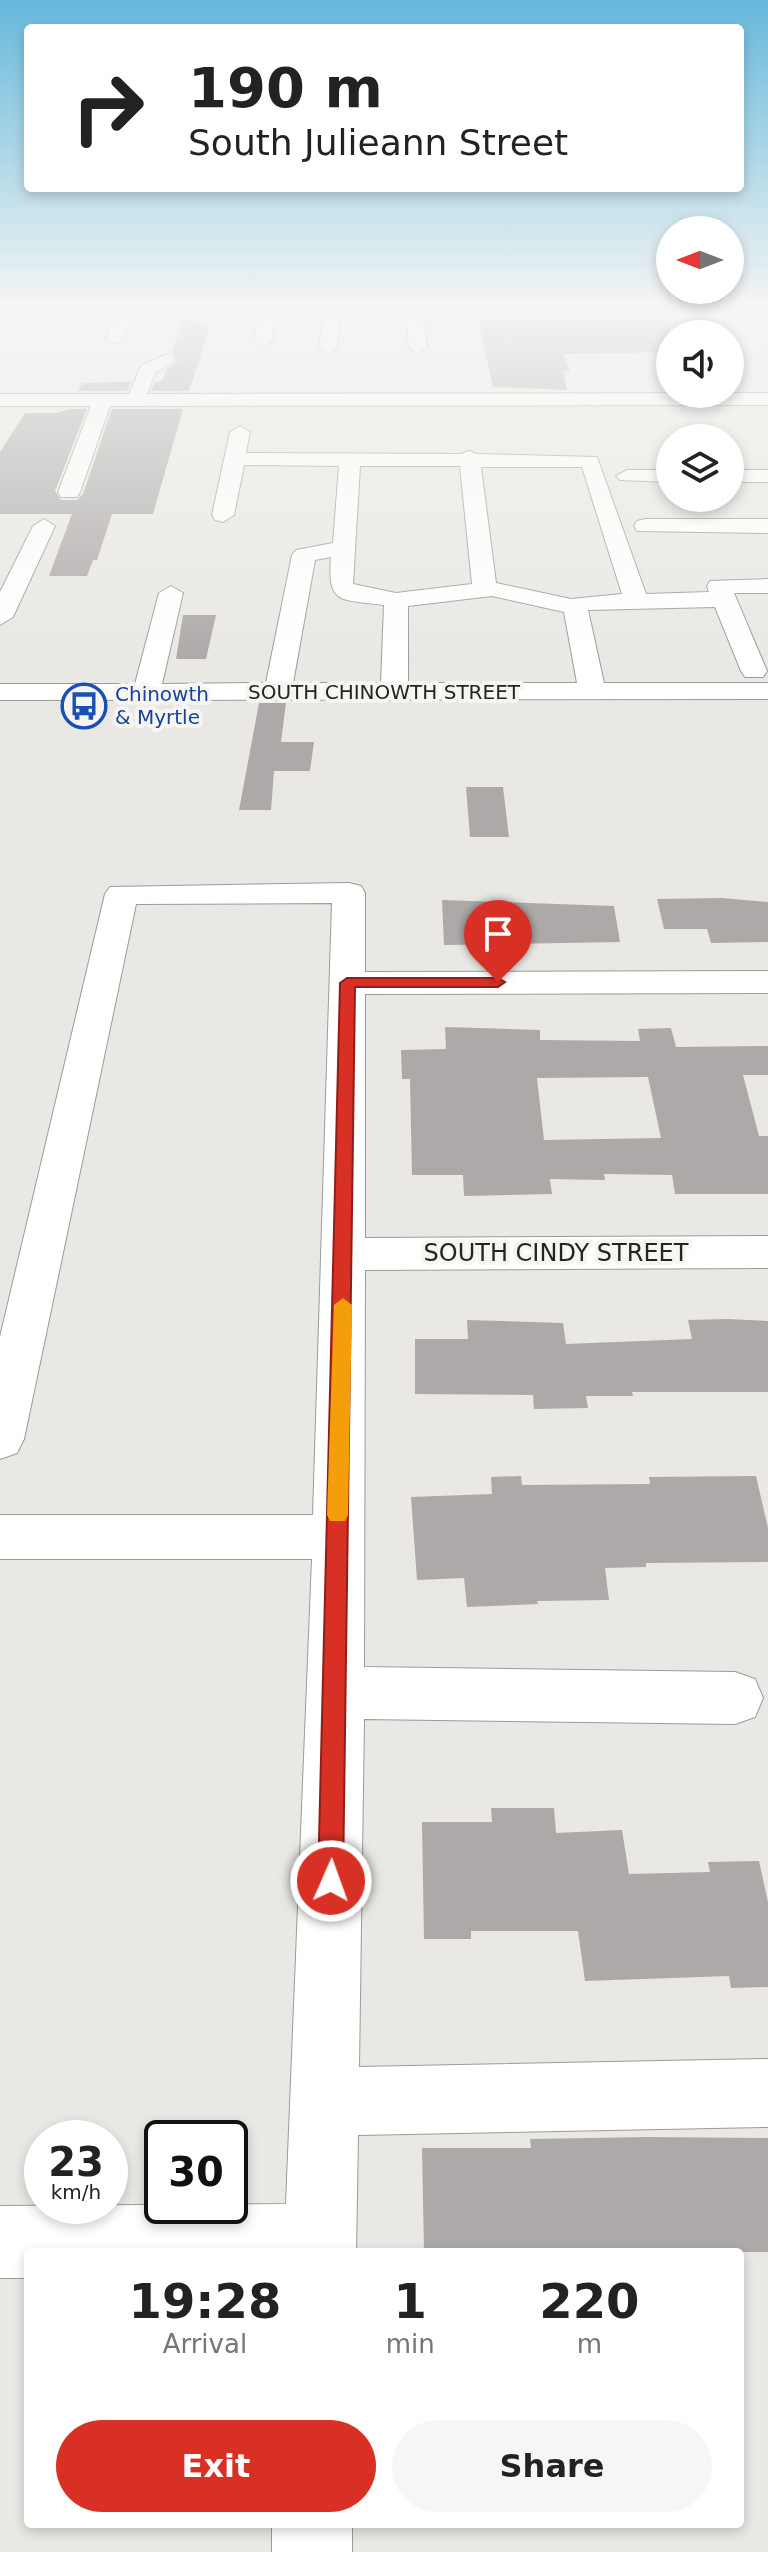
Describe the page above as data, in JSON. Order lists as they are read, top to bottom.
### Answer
{
  "streets": {
    "street": ["SOUTH CHINOWTH STREET", "SOUTH CINDY STREET"]
  },
  "places": {
    "bus stop": ["Chinowth & Myrtle"]
  },
  "north": "left",
  "page": {
    "turn": ["190 m", "South Julieann Street"],
    "speed": "23 km/h",
    "limit": "30",
    "eta": [
      "19:28",
      "Arrival",
      "1",
      "min",
      "220",
      "m"
    ],
    "buttons": ["Exit", "Share"]
  }
}
